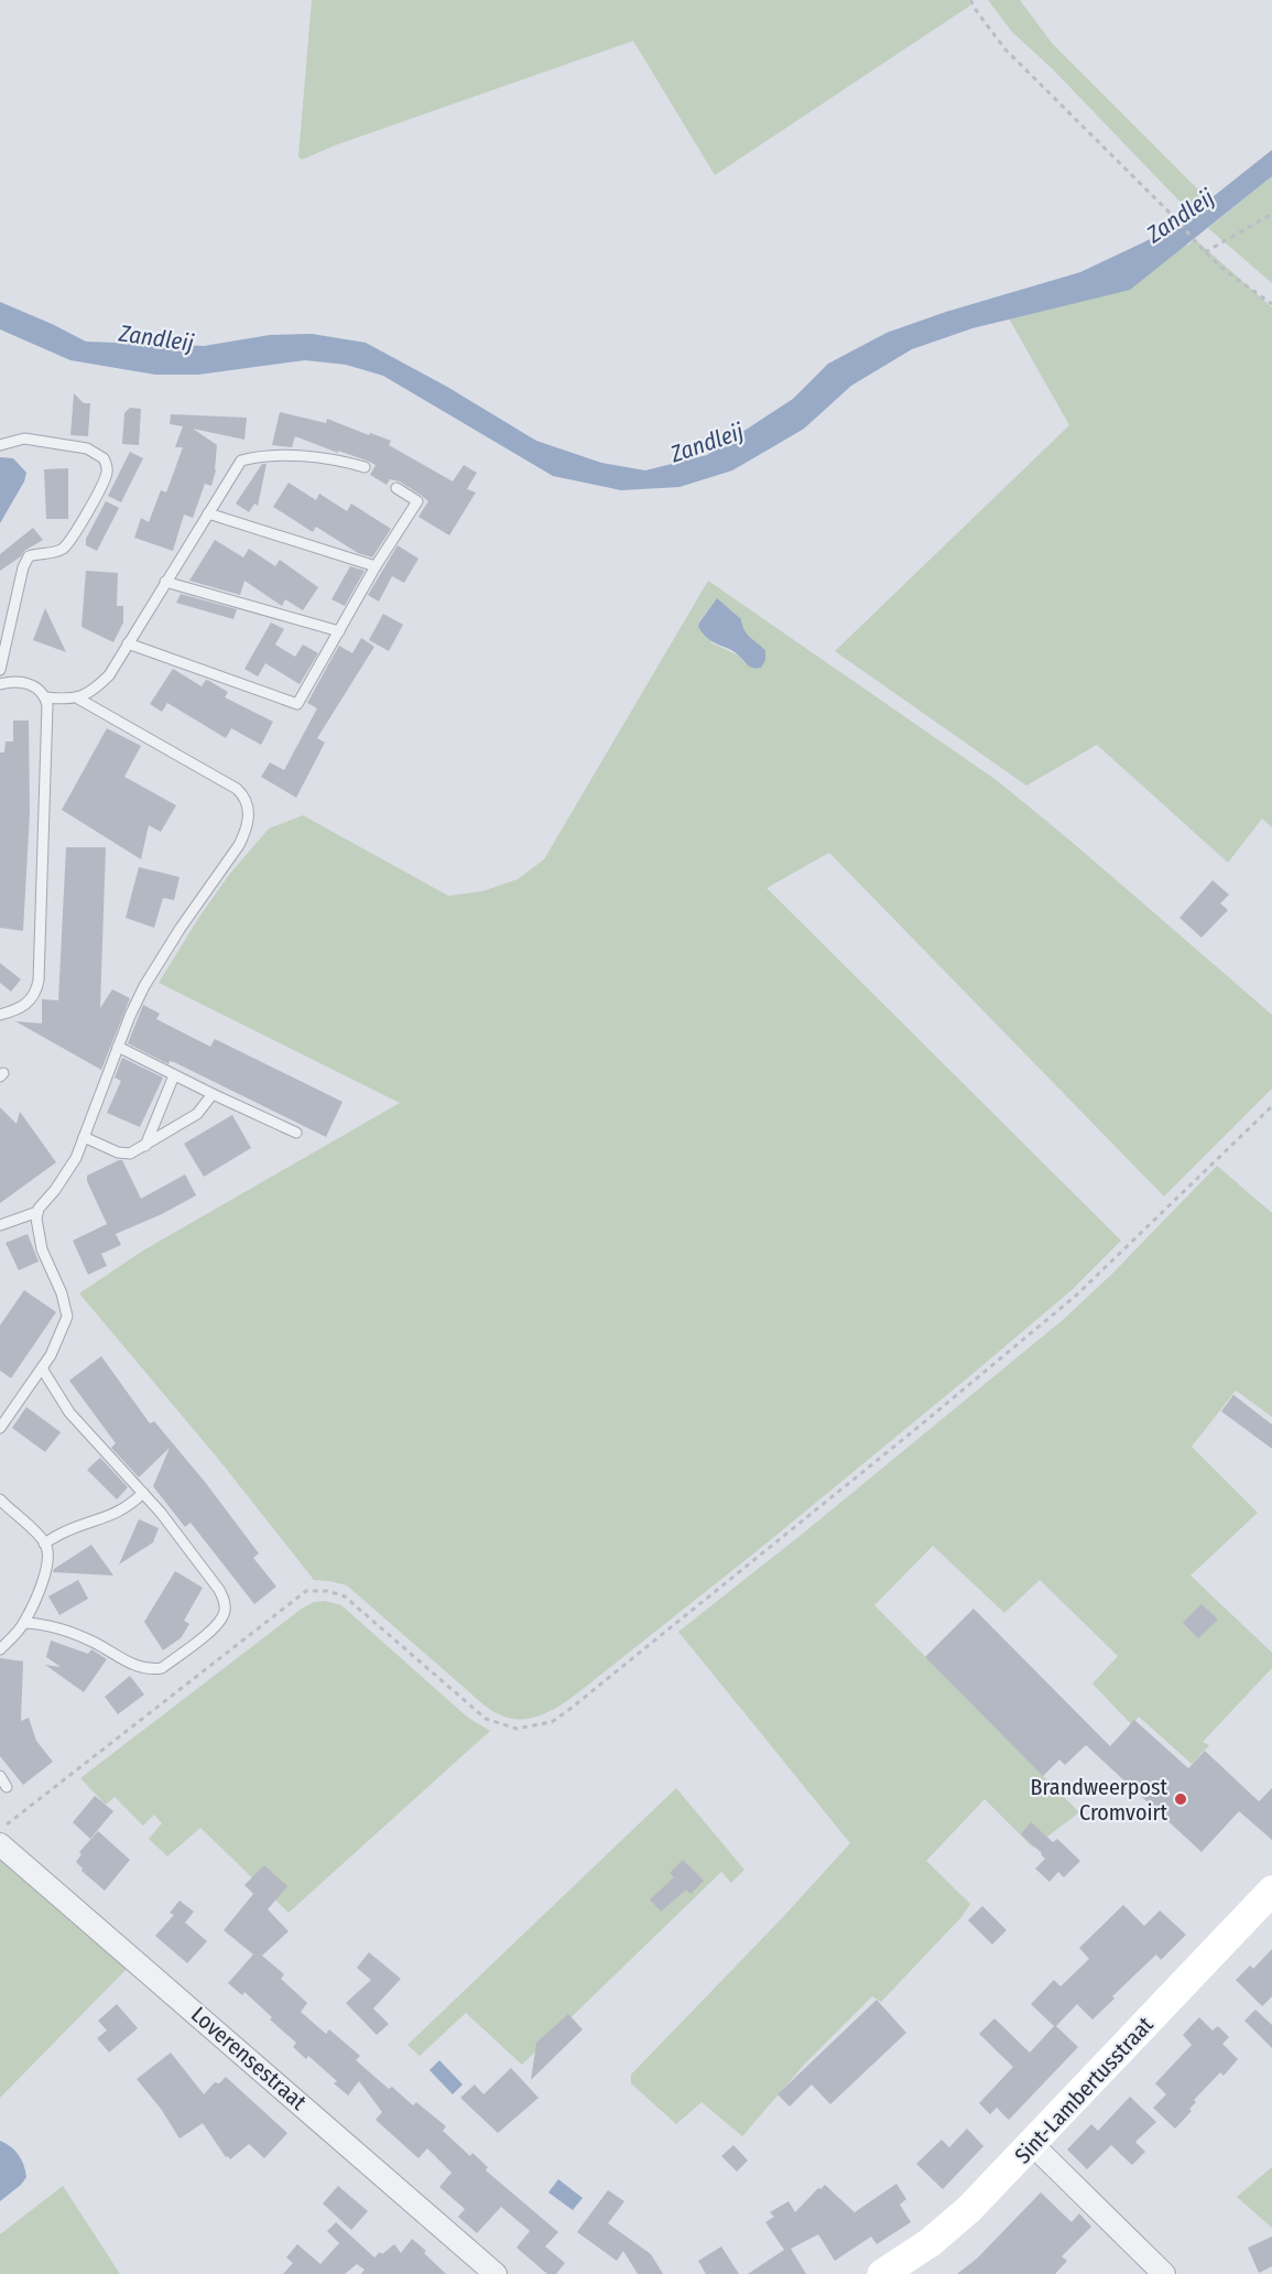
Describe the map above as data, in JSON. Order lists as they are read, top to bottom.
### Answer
{
  "streets": {
    "main road": ["Sint-Lambertusstraat"],
    "street": ["Loverensestraat"]
  },
  "water": ["Zandleij"],
  "places": ["Brandweerpost Cromvoirt"]
}
